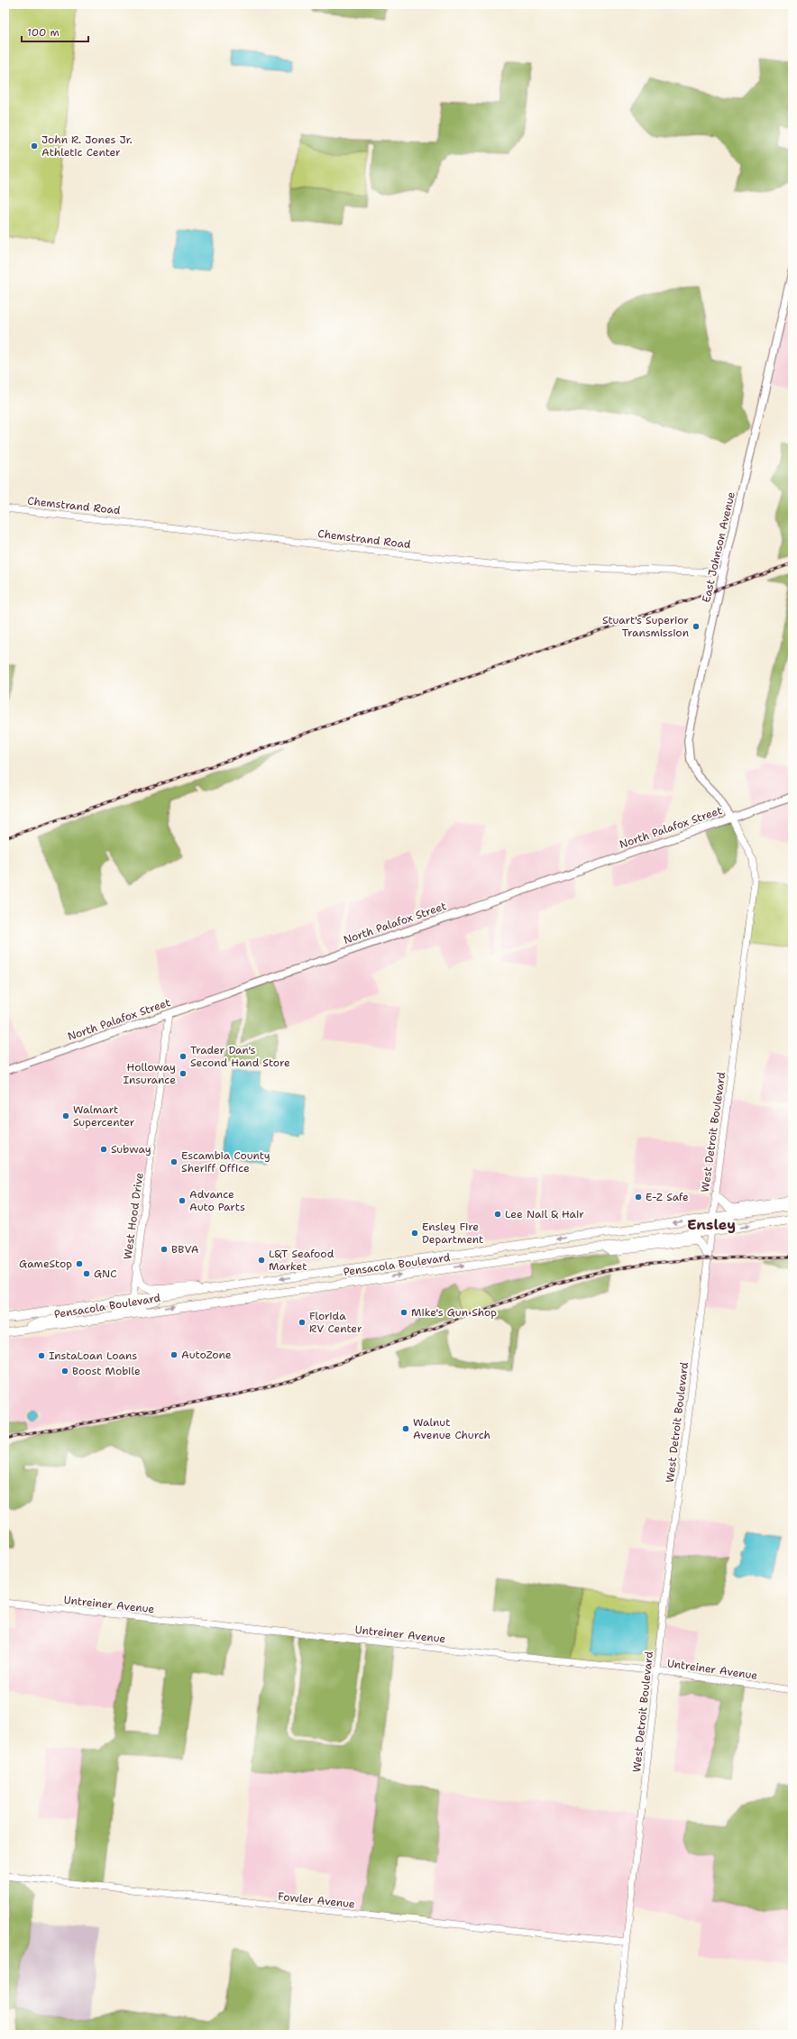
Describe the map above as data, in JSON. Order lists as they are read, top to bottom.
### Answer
{
  "streets": {
    "highway": ["Pensacola Boulevard"],
    "main road": ["East Johnson Avenue", "North Palafox Street"],
    "street": [
      "Chemstrand Road",
      "West Detroit Boulevard",
      "West Hood Drive",
      "Untreiner Avenue",
      "Fowler Avenue"
    ]
  },
  "crossings": [
    ["Chemstrand Road", "East Johnson Avenue"],
    ["East Johnson Avenue", "North Palafox Street"],
    ["East Johnson Avenue", "West Detroit Boulevard"],
    ["North Palafox Street", "West Detroit Boulevard"],
    ["North Palafox Street", "West Hood Drive"],
    ["West Detroit Boulevard", "Pensacola Boulevard"],
    ["West Detroit Boulevard", "Untreiner Avenue"],
    ["West Detroit Boulevard", "Fowler Avenue"],
    ["West Hood Drive", "Pensacola Boulevard"]
  ],
  "districts": ["Ensley"],
  "places": [
    "John R. Jones Jr. Athletic Center",
    "Stuart's Superior Transmission",
    "Trader Dan's Second Hand Store",
    "Holloway Insurance",
    "Walmart Supercenter",
    "Subway",
    "Escambia County Sheriff Office",
    "E-Z Safe",
    "Advance Auto Parts",
    "Lee Nail & Hair",
    "Ensley Fire Department",
    "BBVA",
    "L&T Seafood Market",
    "GameStop",
    "GNC",
    "Mike's Gun Shop",
    "Florida RV Center",
    "AutoZone",
    "InstaLoan Loans",
    "Boost Mobile",
    "Walnut Avenue Church"
  ],
  "scale_bar": "100 m"
}
